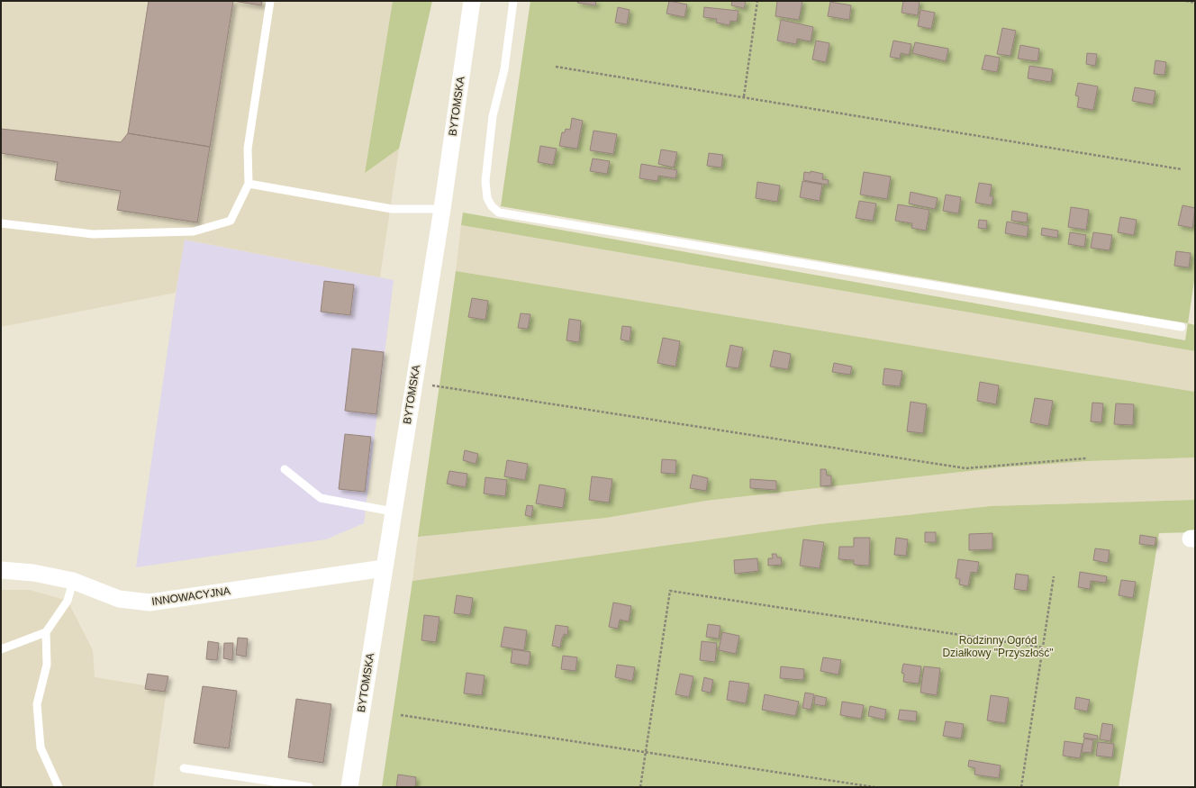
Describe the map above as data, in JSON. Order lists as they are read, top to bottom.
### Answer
{
  "streets": {
    "street": ["BYTOMSKA", "INNOWACYJNA"]
  },
  "crossings": [
    ["BYTOMSKA", "INNOWACYJNA"]
  ],
  "parks": ["Rodzinny Ogród Działkowy \"Przyszłość\""]
}
